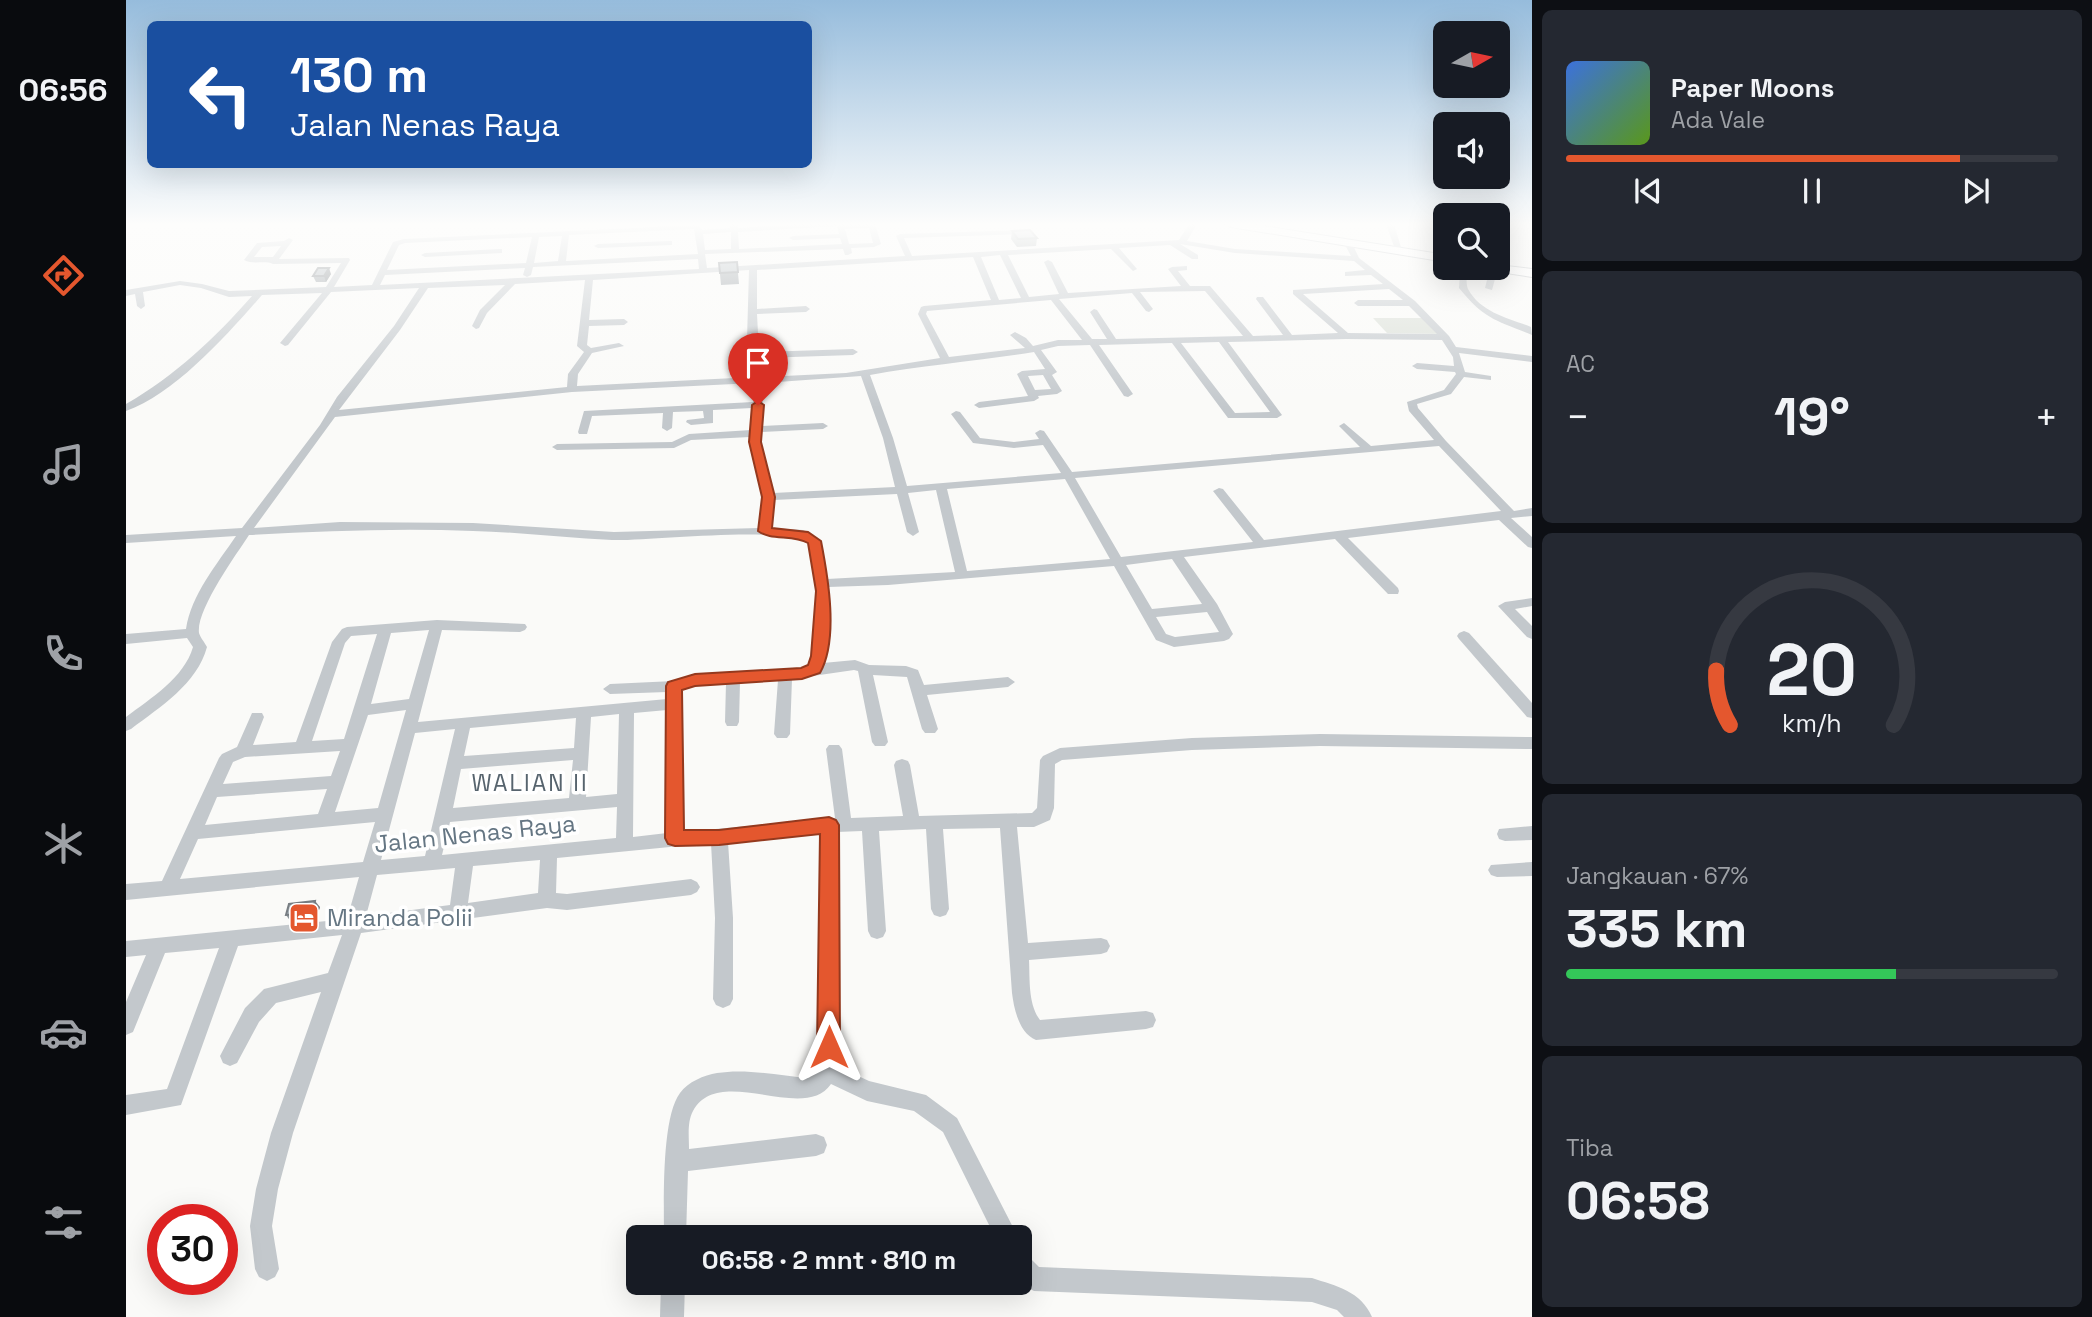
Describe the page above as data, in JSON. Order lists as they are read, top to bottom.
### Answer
{
  "streets": {
    "street": ["Jalan Nenas Raya"]
  },
  "districts": ["WALIAN II"],
  "places": {
    "hotel": ["Miranda Polii"]
  },
  "north": "right",
  "page": {
    "tabs": "06:56",
    "turn": ["130 m", "Jalan Nenas Raya"],
    "song": ["Paper Moons", "Ada Vale"],
    "tile": [
      "AC",
      ["Jangkauan · 67%", "335 km"],
      ["Tiba", "06:58"]
    ],
    "heat": ["−", "19°", "+"],
    "limit": "30",
    "trip": "06:58 · 2 mnt · 810 m",
    "gauge": ["20", "km/h"]
  }
}
